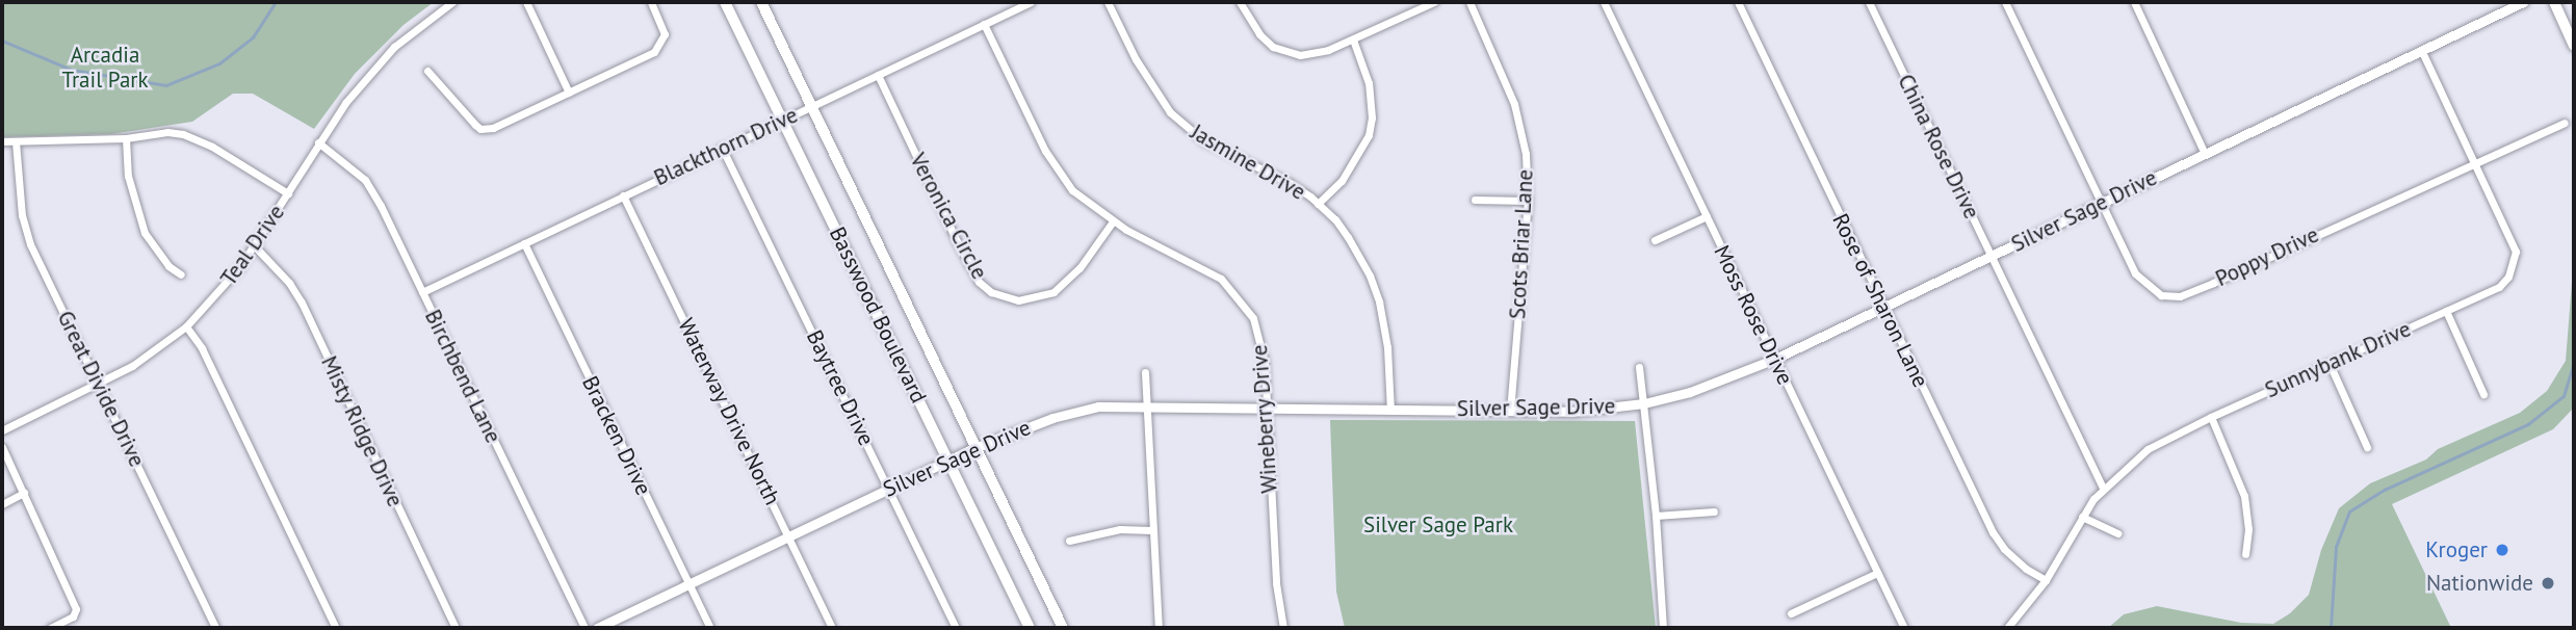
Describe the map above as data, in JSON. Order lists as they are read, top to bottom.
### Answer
{
  "streets": {
    "main road": ["Basswood Boulevard"],
    "street": [
      "Blackthorn Drive",
      "China Rose Drive",
      "Jasmine Drive",
      "Silver Sage Drive",
      "Veronica Circle",
      "Scots Briar Lane",
      "Teal Drive",
      "Poppy Drive",
      "Rose of Sharon Lane",
      "Moss Rose Drive",
      "Sunnybank Drive",
      "Birchbend Lane",
      "Baytree Drive",
      "Great Divide Drive",
      "Waterway Drive North",
      "Wineberry Drive",
      "Misty Ridge Drive",
      "Bracken Drive"
    ]
  },
  "crossings": [
    ["Blackthorn Drive", "Veronica Circle"],
    ["Blackthorn Drive", "Basswood Boulevard"],
    ["Blackthorn Drive", "Birchbend Lane"],
    ["Blackthorn Drive", "Baytree Drive"],
    ["Blackthorn Drive", "Waterway Drive North"],
    ["Blackthorn Drive", "Wineberry Drive"],
    ["Blackthorn Drive", "Bracken Drive"],
    ["China Rose Drive", "Silver Sage Drive"],
    ["China Rose Drive", "Sunnybank Drive"],
    ["Jasmine Drive", "Silver Sage Drive"],
    ["Silver Sage Drive", "Scots Briar Lane"],
    ["Silver Sage Drive", "Poppy Drive"],
    ["Silver Sage Drive", "Rose of Sharon Lane"],
    ["Silver Sage Drive", "Basswood Boulevard"],
    ["Silver Sage Drive", "Moss Rose Drive"],
    ["Silver Sage Drive", "Sunnybank Drive"],
    ["Silver Sage Drive", "Baytree Drive"],
    ["Silver Sage Drive", "Waterway Drive North"],
    ["Silver Sage Drive", "Wineberry Drive"],
    ["Silver Sage Drive", "Bracken Drive"],
    ["Veronica Circle", "Wineberry Drive"],
    ["Teal Drive", "Birchbend Lane"],
    ["Teal Drive", "Great Divide Drive"],
    ["Teal Drive", "Misty Ridge Drive"],
    ["Poppy Drive", "Sunnybank Drive"],
    ["Rose of Sharon Lane", "Sunnybank Drive"]
  ],
  "parks": ["Arcadia Trail Park", "Silver Sage Park"],
  "places": ["Kroger", "Nationwide"]
}
